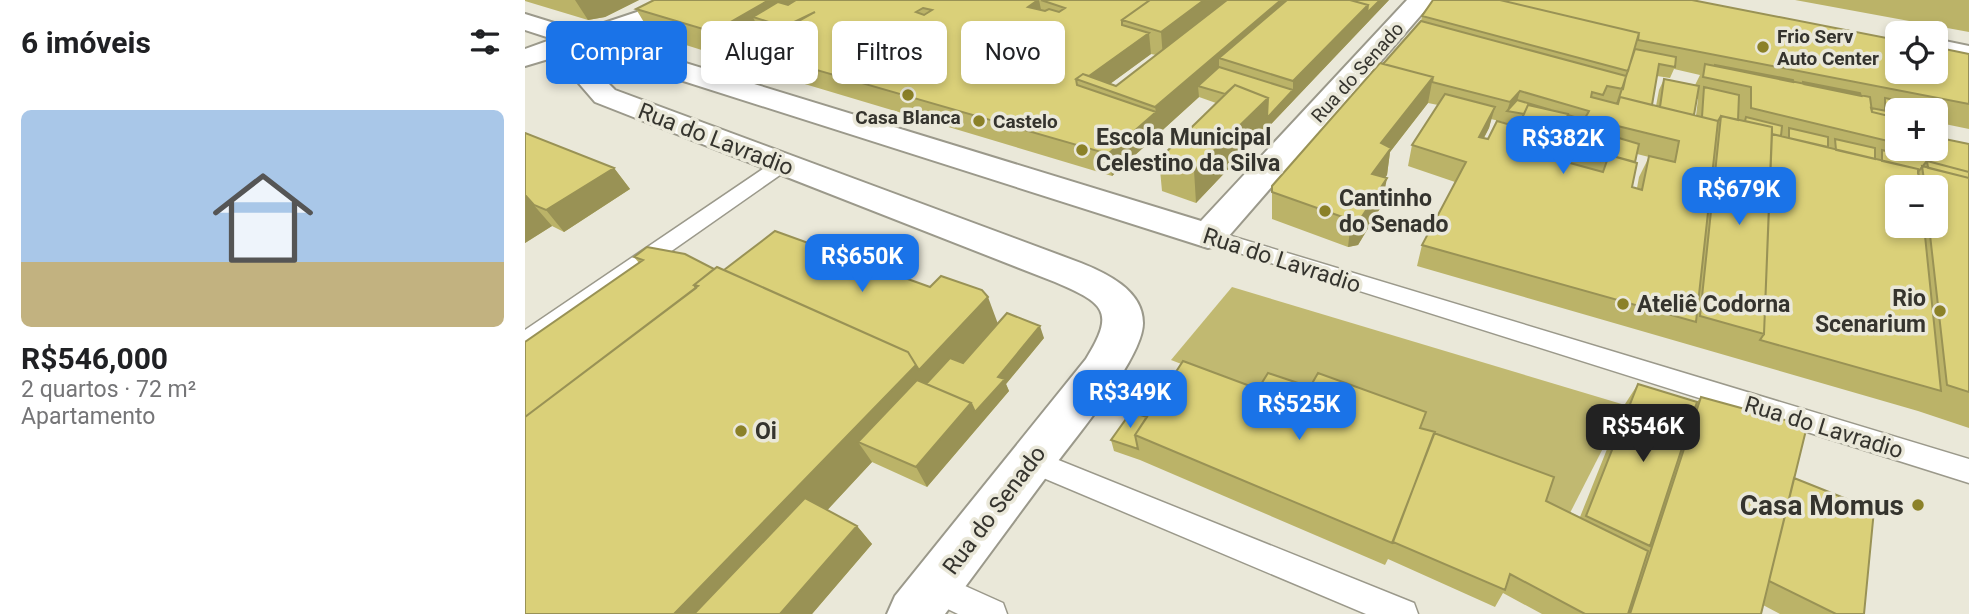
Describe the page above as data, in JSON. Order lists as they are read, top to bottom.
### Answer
{
  "streets": {
    "street": ["Rua do Senado", "Rua do Lavradio"]
  },
  "crossings": [
    ["Rua do Senado", "Rua do Lavradio"]
  ],
  "places": [
    "Frio Serv Auto Center",
    "Casa Blanca",
    "Castelo",
    "Escola Municipal Celestino da Silva",
    "Cantinho do Senado",
    "Ateliê Codorna",
    "Rio Scenarium",
    "Oi",
    "Casa Momus"
  ],
  "page": {
    "heading": "6 imóveis",
    "map_buttons": ["+", "−"],
    "chip": [
      "Comprar",
      "Alugar",
      "Filtros",
      "Novo"
    ],
    "list": [
      {
        "name": "R$546,000",
        "note": "2 quartos · 72 m² · Apartamento"
      }
    ],
    "price": [
      "R$382K",
      "R$679K",
      "R$650K",
      "R$349K",
      "R$525K",
      "R$546K"
    ]
  }
}
